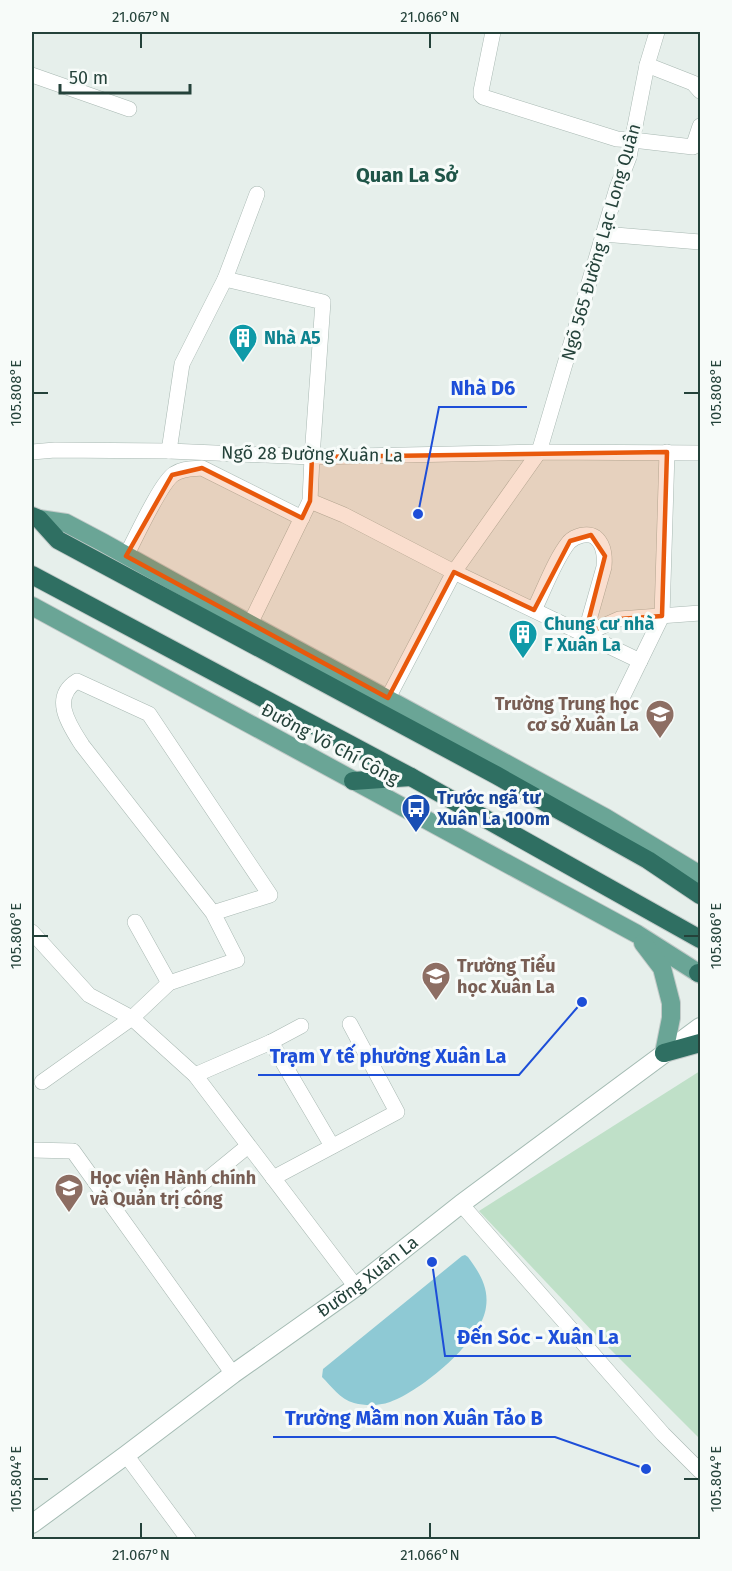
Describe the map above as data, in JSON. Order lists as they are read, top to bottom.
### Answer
{
  "streets": {
    "highway": ["Đường Võ Chí Công"],
    "street": ["Ngõ 565 Đường Lạc Long Quân", "Ngõ 28 Đường Xuân La", "Đường Xuân La"]
  },
  "crossings": [
    ["Ngõ 565 Đường Lạc Long Quân", "Ngõ 28 Đường Xuân La"]
  ],
  "districts": ["Quan La Sở"],
  "places": {
    "building": ["Nhà A5", "Chung cư nhà F Xuân La"],
    "other": [
      "Nhà D6",
      "Trạm Y tế phường Xuân La",
      "Đến Sóc - Xuân La",
      "Trường Mầm non Xuân Tảo B"
    ],
    "school or university": ["Trường Trung học cơ sở Xuân La", "Trường Tiểu học Xuân La", "Học viện Hành chính và Quản trị công"],
    "bus stop": ["Trước ngã tư Xuân La 100m"]
  },
  "scale_bar": "50 m",
  "coordinates": [
    "21.067°N",
    "21.066°N",
    "105.808°E",
    "105.806°E",
    "105.804°E"
  ]
}
